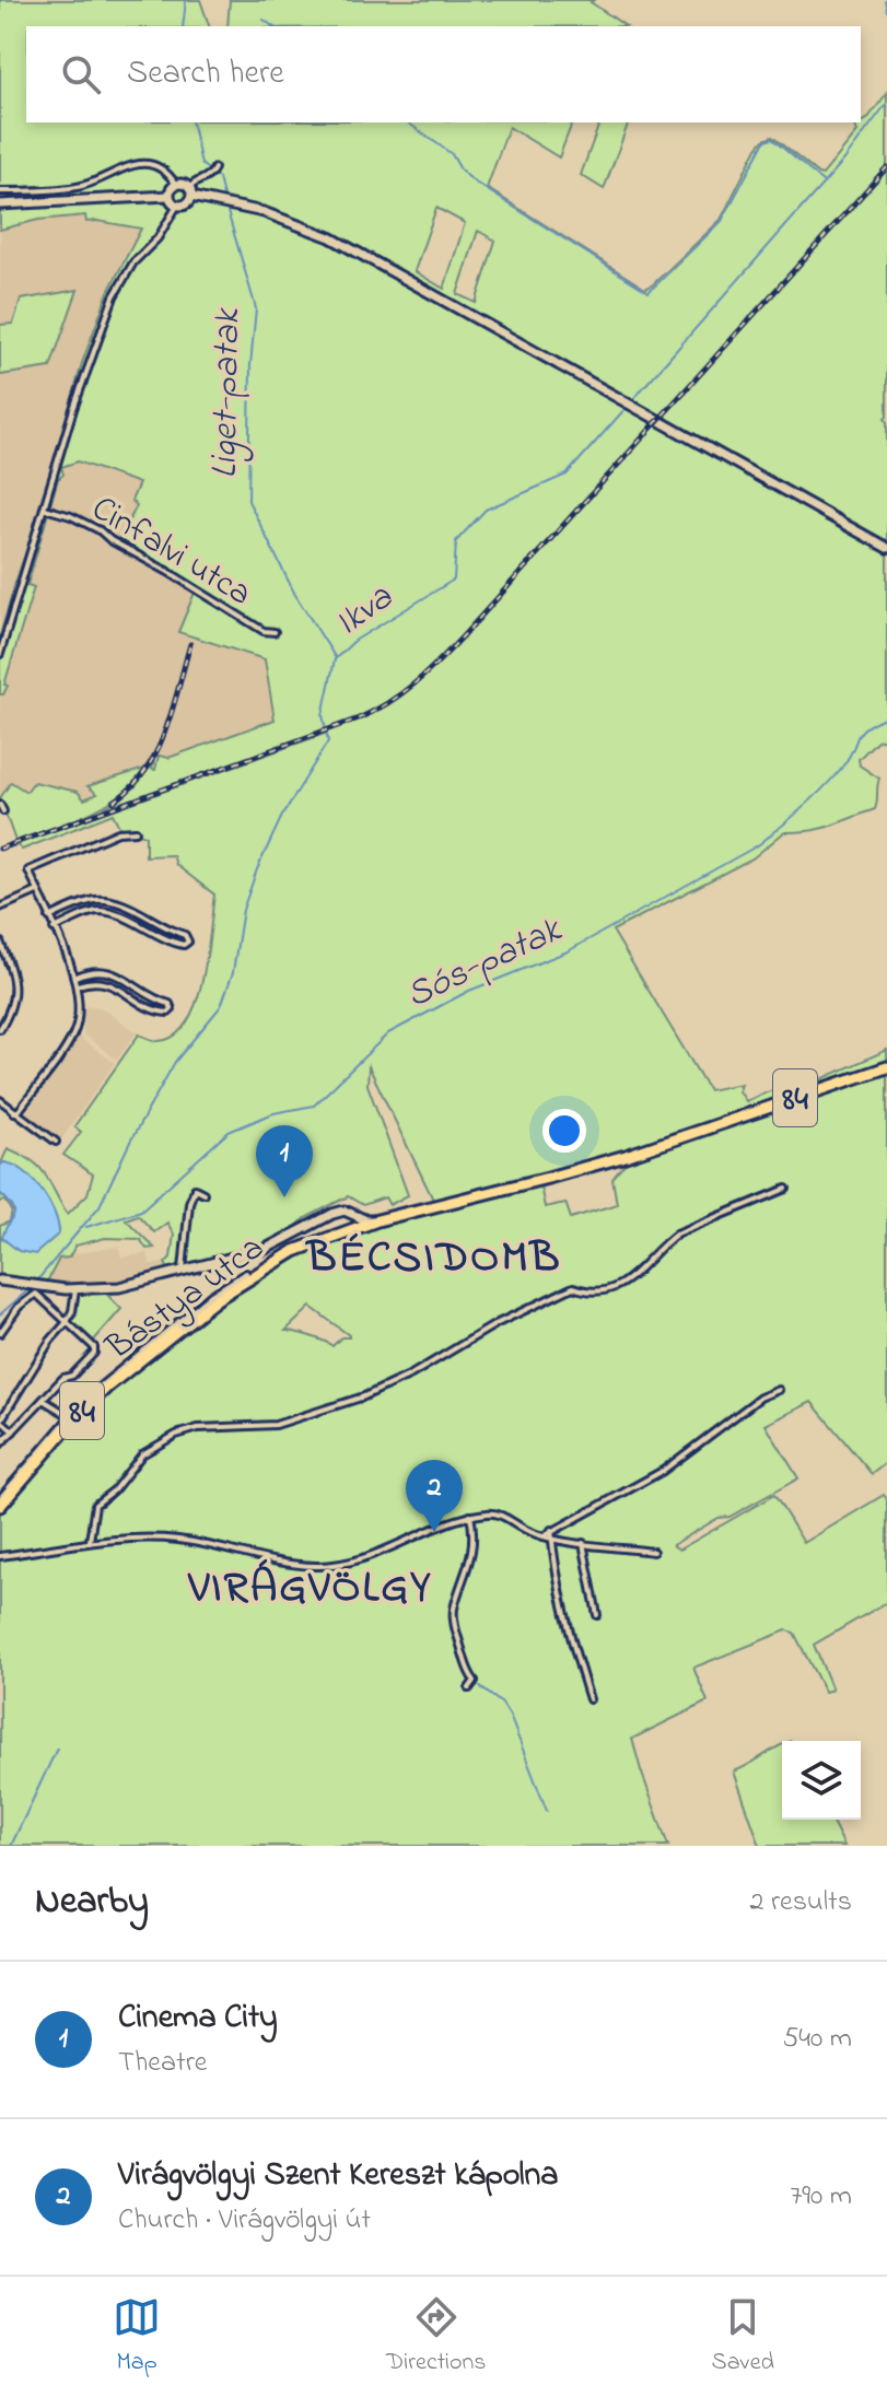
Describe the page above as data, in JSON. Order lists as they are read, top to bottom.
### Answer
{
  "streets": {
    "main road": ["84", "Bástya utca"],
    "street": ["Cinfalvi utca"]
  },
  "crossings": [
    ["84", "Bástya utca"]
  ],
  "districts": ["BÉCSIDOMB", "VIRÁGVÖLGY"],
  "water": ["Liget-patak", "Ikva", "Sós-patak"],
  "page": {
    "search": "Search here",
    "pins": ["1", "2"],
    "heading": ["Nearby", "2 results"],
    "list": [
      {
        "mark": "1",
        "name": "Cinema City",
        "note": "Theatre",
        "value": "540 m"
      },
      {
        "mark": "2",
        "name": "Virágvölgyi Szent Kereszt kápolna",
        "note": "Church · Virágvölgyi út",
        "value": "790 m"
      }
    ],
    "nav": ["Map", "Directions", "Saved"]
  }
}
